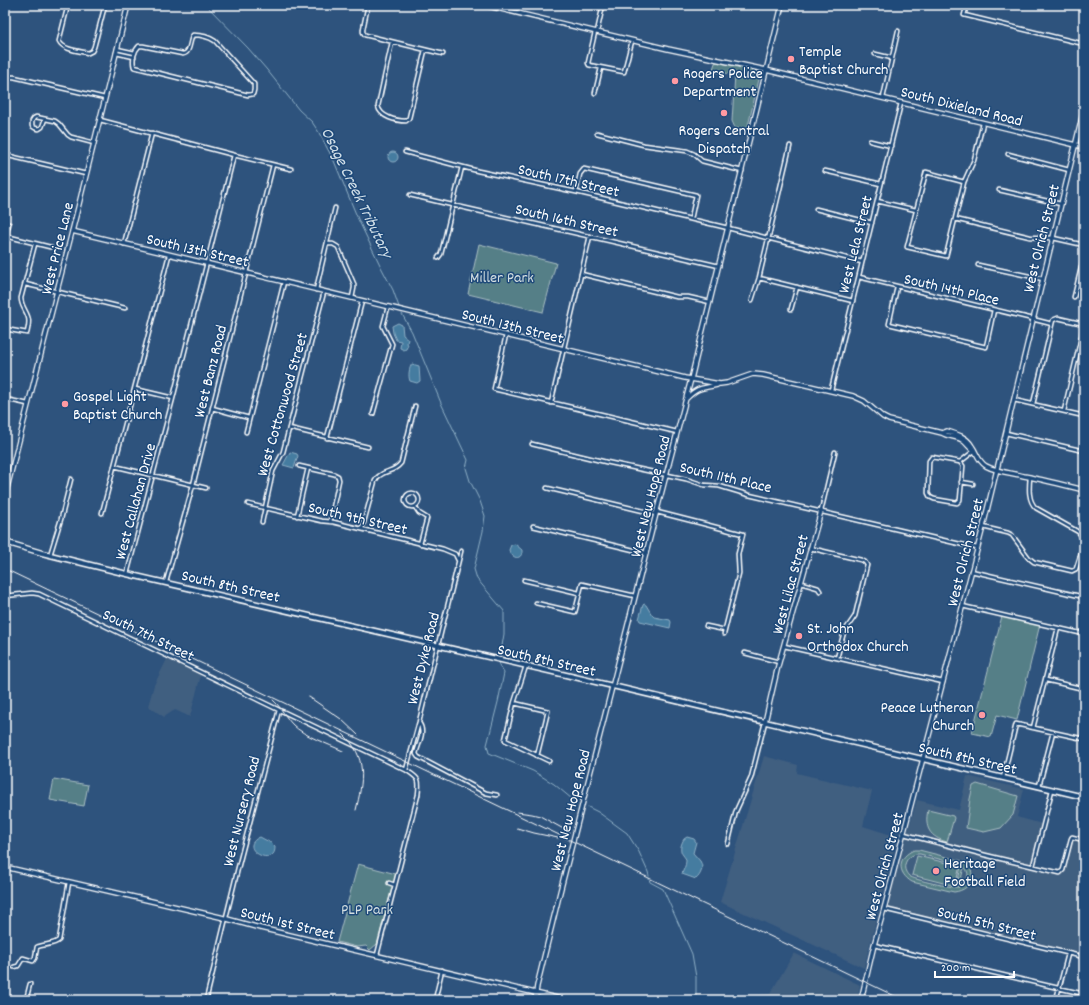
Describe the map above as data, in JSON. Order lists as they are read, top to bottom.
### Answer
{
  "streets": {
    "main road": ["South 8th Street"],
    "street": [
      "South Dixieland Road",
      "South 17th Street",
      "South 16th Street",
      "West Olrich Street",
      "West Lela Street",
      "West Price Lane",
      "South 13th Street",
      "South 14th Place",
      "West Banz Road",
      "West Cottonwood Street",
      "South 11th Place",
      "West New Hope Road",
      "West Callahan Drive",
      "South 9th Street",
      "West Lilac Street",
      "South 7th Street",
      "West Dyke Road",
      "West Nursery Road",
      "South 1st Street",
      "South 5th Street"
    ]
  },
  "crossings": [
    ["South Dixieland Road", "West Olrich Street"],
    ["South Dixieland Road", "West Lela Street"],
    ["South Dixieland Road", "West New Hope Road"],
    ["South 17th Street", "West New Hope Road"],
    ["South 16th Street", "West New Hope Road"],
    ["West Olrich Street", "South 13th Street"],
    ["West Olrich Street", "South 14th Place"],
    ["West Olrich Street", "South 11th Place"],
    ["West Olrich Street", "South 8th Street"],
    ["West Olrich Street", "South 5th Street"],
    ["West Lela Street", "South 13th Street"],
    ["West Lela Street", "South 14th Place"],
    ["West Price Lane", "South 13th Street"],
    ["South 13th Street", "West Banz Road"],
    ["South 13th Street", "West Cottonwood Street"],
    ["South 13th Street", "West New Hope Road"],
    ["South 13th Street", "West Callahan Drive"],
    ["West Banz Road", "South 8th Street"],
    ["West Cottonwood Street", "South 9th Street"],
    ["South 11th Place", "West New Hope Road"],
    ["South 11th Place", "West Lilac Street"],
    ["West New Hope Road", "South 8th Street"],
    ["West New Hope Road", "South 1st Street"],
    ["West Callahan Drive", "South 8th Street"],
    ["South 9th Street", "West Dyke Road"],
    ["West Lilac Street", "South 8th Street"],
    ["South 8th Street", "West Dyke Road"],
    ["South 7th Street", "West Nursery Road"],
    ["West Nursery Road", "South 1st Street"]
  ],
  "water": ["Osage Creek Tributary"],
  "parks": ["Miller Park", "PLP Park"],
  "places": [
    "Temple Baptist Church",
    "Rogers Police Department",
    "Rogers Central Dispatch",
    "Gospel Light Baptist Church",
    "St. John Orthodox Church",
    "Peace Lutheran Church",
    "Heritage Football Field"
  ],
  "scale_bar": "200 m"
}
